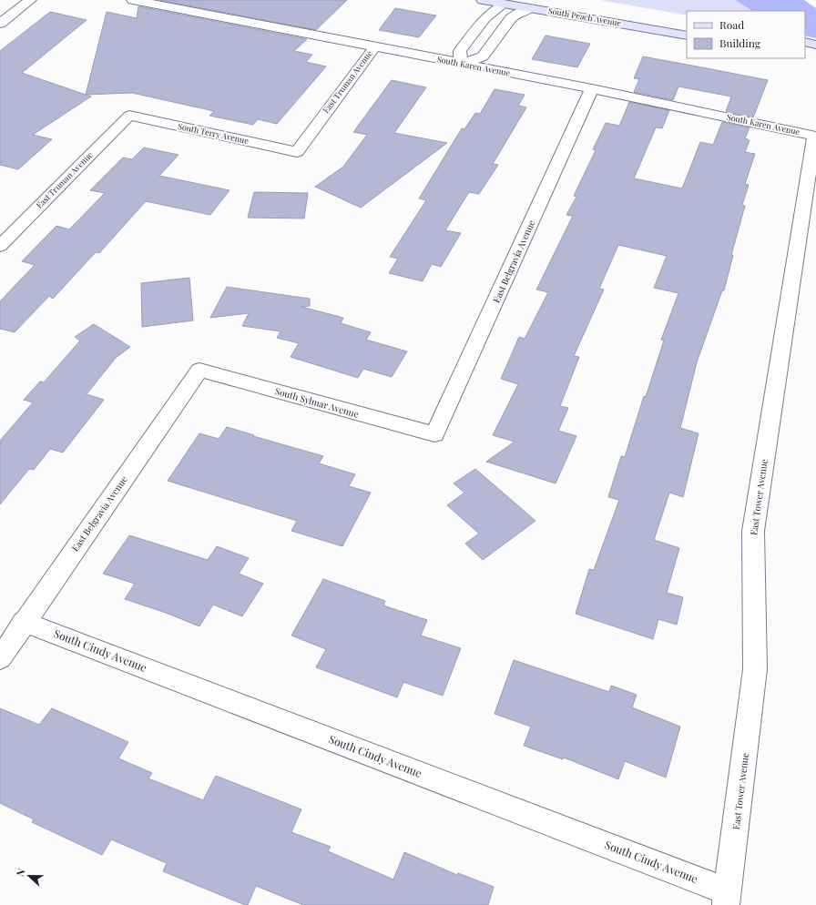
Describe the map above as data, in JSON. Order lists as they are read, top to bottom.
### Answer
{
  "streets": {
    "street": [
      "South Peach Avenue",
      "South Karen Avenue",
      "East Truman Avenue",
      "South Terry Avenue",
      "East Belgravia Avenue",
      "South Sylmar Avenue",
      "East Tower Avenue",
      "South Cindy Avenue"
    ]
  },
  "crossings": [
    ["South Karen Avenue", "East Truman Avenue"],
    ["South Karen Avenue", "East Belgravia Avenue"],
    ["South Karen Avenue", "East Tower Avenue"],
    ["East Truman Avenue", "South Terry Avenue"],
    ["East Belgravia Avenue", "South Sylmar Avenue"],
    ["East Belgravia Avenue", "South Cindy Avenue"],
    ["East Tower Avenue", "South Cindy Avenue"]
  ],
  "legend": ["Road", "Building"],
  "north": "left"
}
